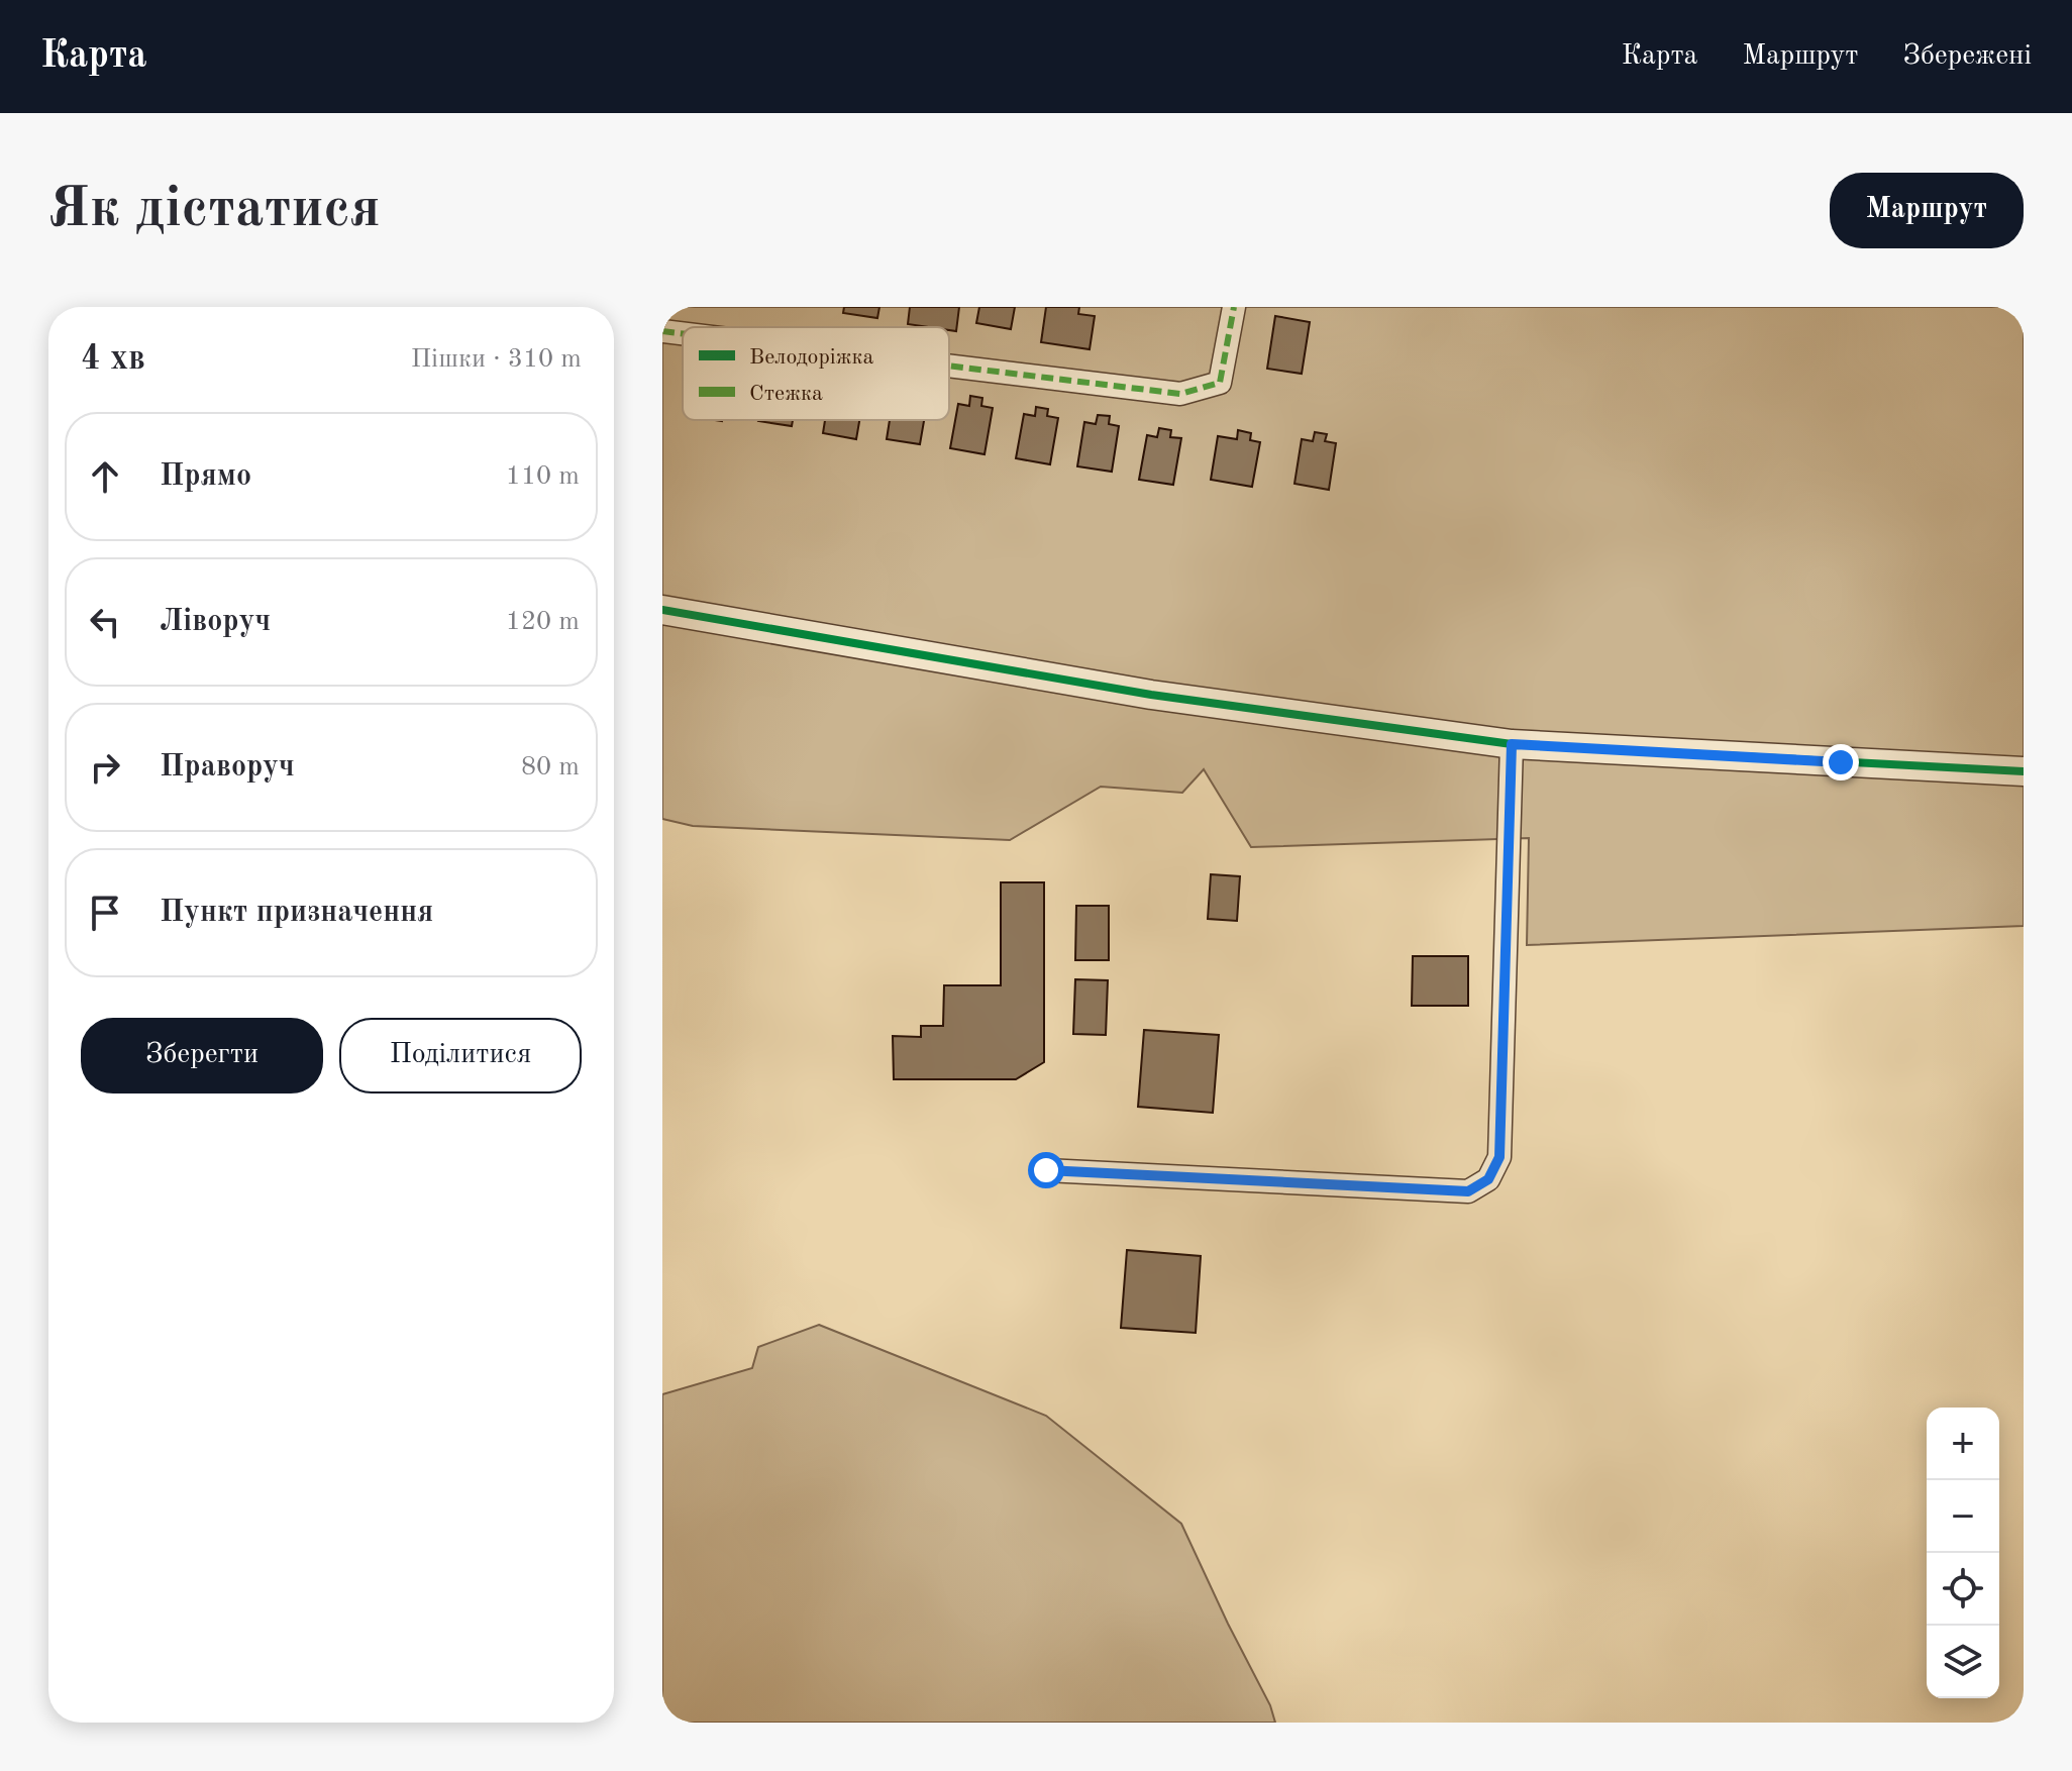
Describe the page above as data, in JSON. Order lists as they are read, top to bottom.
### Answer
{
  "legend": ["Велодоріжка", "Стежка"],
  "page": {
    "header": "Карта",
    "nav": ["Карта", "Маршрут", "Збережені"],
    "buttons": [
      "Маршрут",
      ["Зберегти", "Поділитися"]
    ],
    "title": "Як дістатися",
    "heading": ["4 хв", "Пішки · 310 m"],
    "list": [
      ["Прямо", "110 m"],
      ["Ліворуч", "120 m"],
      ["Праворуч", "80 m"],
      "Пункт призначення"
    ],
    "map_buttons": ["+", "−"]
  }
}
